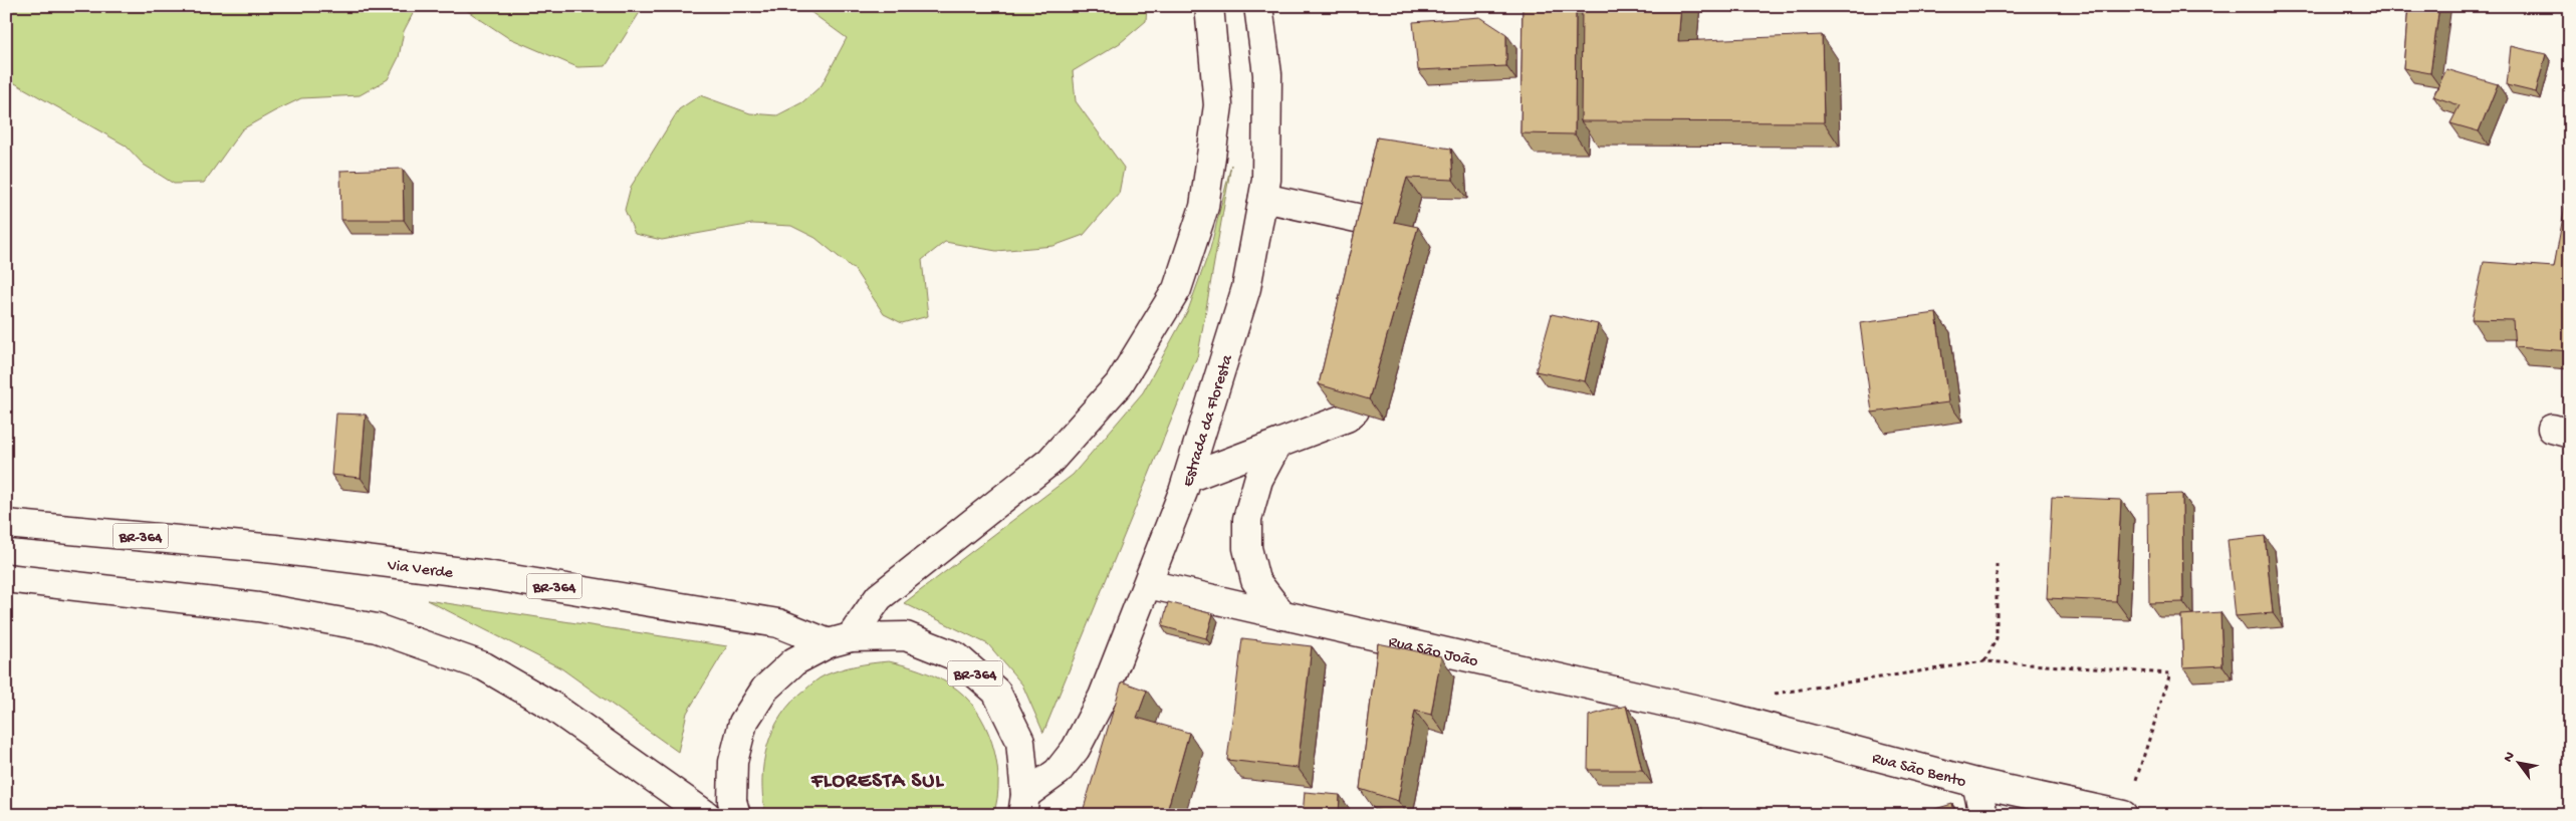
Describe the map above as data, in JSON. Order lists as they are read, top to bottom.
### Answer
{
  "streets": {
    "main road": [
      "Estrada da Floresta",
      "BR-364",
      "Via Verde",
      "Rua São João",
      "Rua São Bento"
    ]
  },
  "crossings": [
    ["Estrada da Floresta", "BR-364"],
    ["Estrada da Floresta", "Rua São João"],
    ["BR-364", "Via Verde"],
    ["Rua São João", "Rua São Bento"]
  ],
  "districts": ["FLORESTA SUL"],
  "north": "top left"
}
